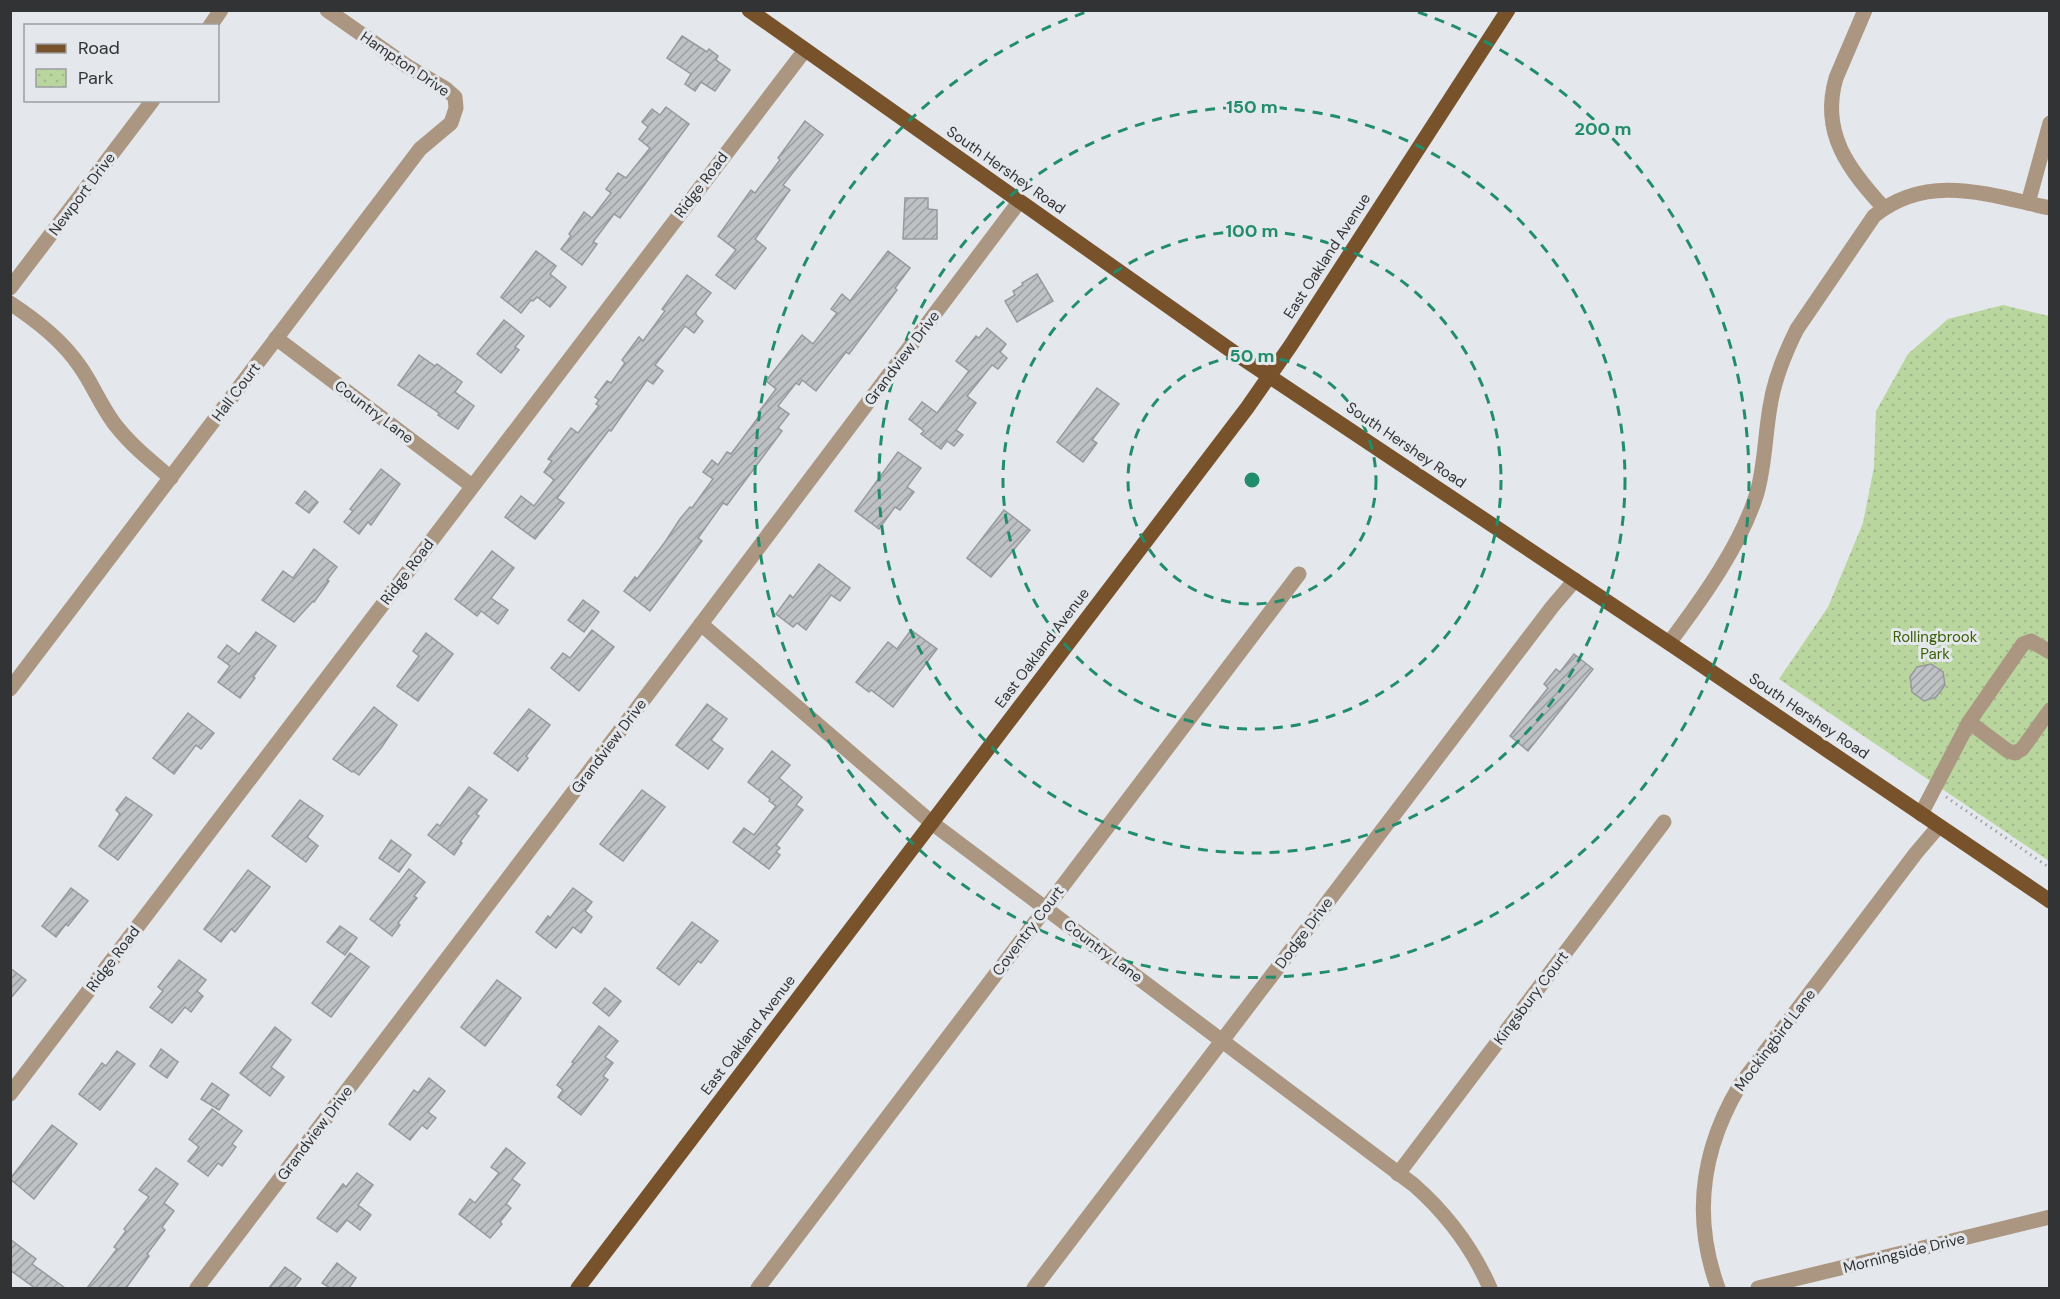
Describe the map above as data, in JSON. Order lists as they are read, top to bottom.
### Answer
{
  "streets": {
    "main road": ["South Hershey Road", "East Oakland Avenue"],
    "street": [
      "Hampton Drive",
      "Ridge Road",
      "Newport Drive",
      "Grandview Drive",
      "Hall Court",
      "Country Lane",
      "Coventry Court",
      "Dodge Drive",
      "Kingsbury Court",
      "Mockingbird Lane",
      "Morningside Drive"
    ]
  },
  "crossings": [
    ["Hampton Drive", "Hall Court"],
    ["South Hershey Road", "Ridge Road"],
    ["South Hershey Road", "East Oakland Avenue"],
    ["South Hershey Road", "Grandview Drive"],
    ["South Hershey Road", "Dodge Drive"],
    ["South Hershey Road", "Mockingbird Lane"],
    ["Ridge Road", "Country Lane"],
    ["East Oakland Avenue", "Country Lane"],
    ["Grandview Drive", "Country Lane"],
    ["Hall Court", "Country Lane"],
    ["Country Lane", "Coventry Court"],
    ["Country Lane", "Dodge Drive"],
    ["Country Lane", "Kingsbury Court"]
  ],
  "parks": ["Rollingbrook Park"],
  "legend": ["Road", "Park"],
  "rings": [
    "150 m",
    "200 m",
    "100 m",
    "50 m"
  ]
}
